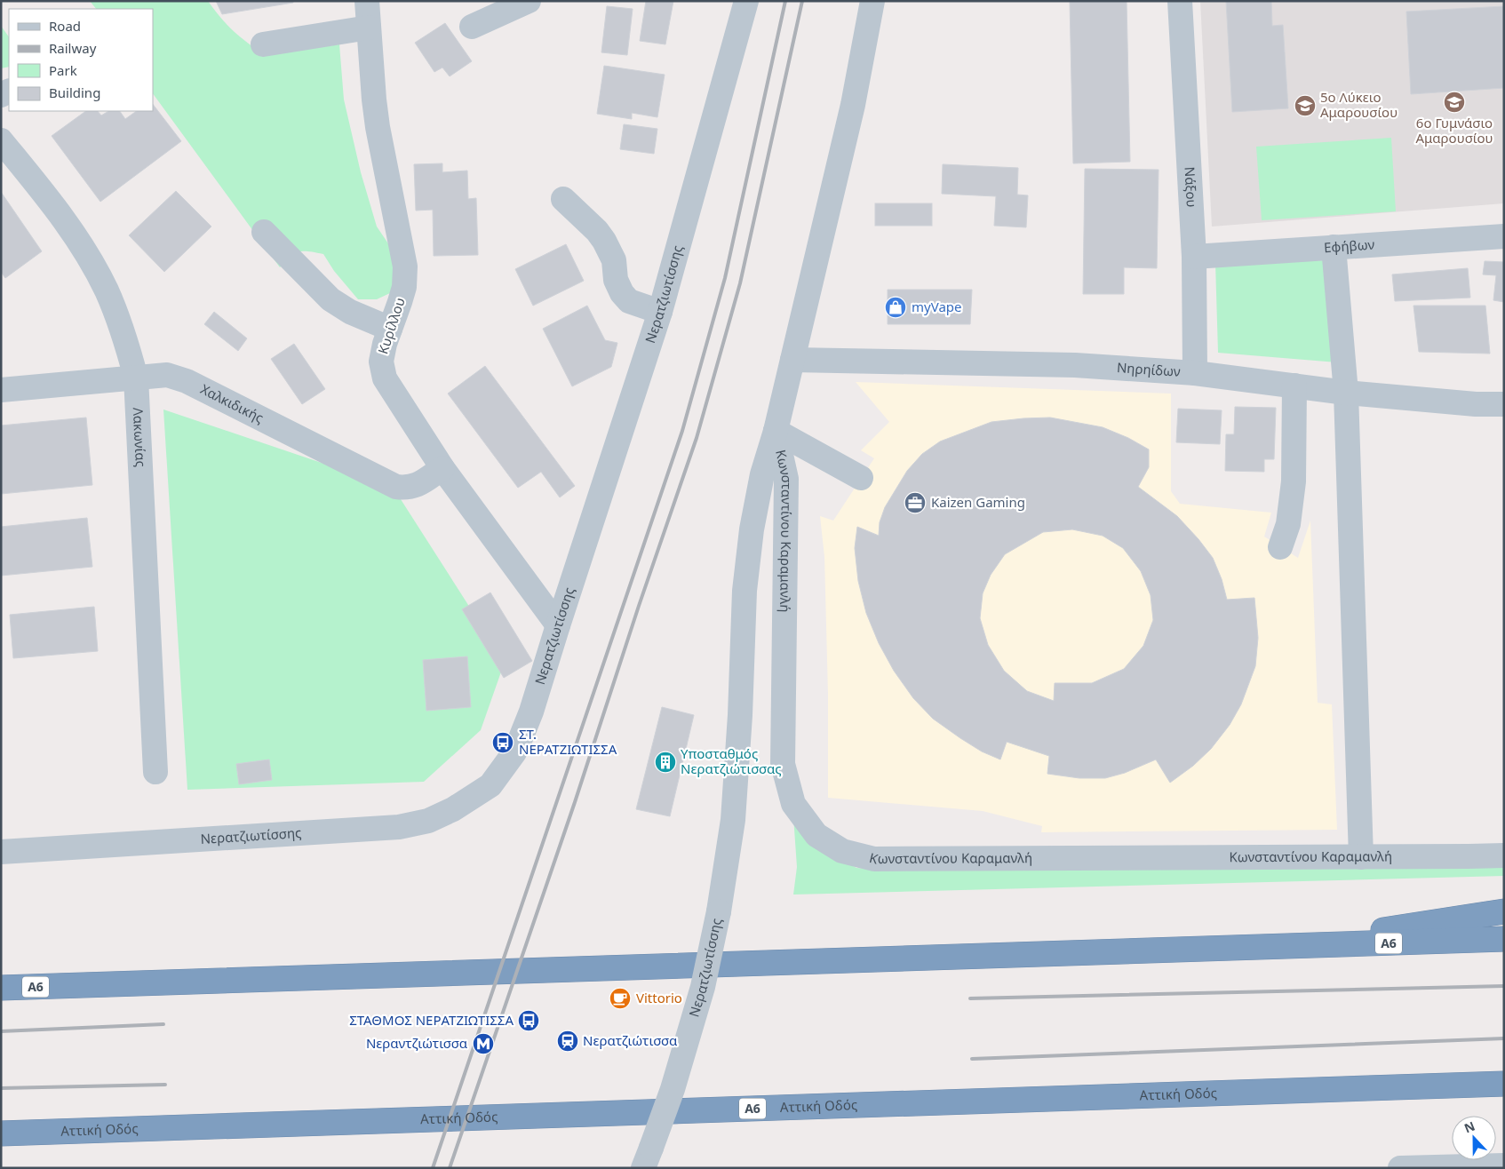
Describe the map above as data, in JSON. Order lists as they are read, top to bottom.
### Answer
{
  "streets": {
    "highway": ["Α6", "Αττική Οδός"],
    "street": [
      "Νάξου",
      "Εφήβων",
      "Νερατζιωτίσσης",
      "Κυρίλλου",
      "Νηρηίδων",
      "Χαλκιδικής",
      "Λακωνίας",
      "Κωνσταντίνου Καραμανλή"
    ]
  },
  "crossings": [
    ["Νάξου", "Εφήβων"],
    ["Νάξου", "Νηρηίδων"],
    ["Νερατζιωτίσσης", "Κυρίλλου"],
    ["Νερατζιωτίσσης", "Νηρηίδων"],
    ["Νερατζιωτίσσης", "Κωνσταντίνου Καραμανλή"],
    ["Κυρίλλου", "Χαλκιδικής"],
    ["Χαλκιδικής", "Λακωνίας"]
  ],
  "places": {
    "school or university": ["6ο Γυμνάσιο Αμαρουσίου", "5ο Λύκειο Αμαρουσίου"],
    "shop": ["myVape"],
    "office": ["Kaizen Gaming"],
    "bus stop": ["ΣΤ. ΝΕΡΑΤΖΙΩΤΙΣΣΑ", "ΣΤΑΘΜΟΣ ΝΕΡΑΤΖΙΩΤΙΣΣΑ"],
    "building": ["Υποσταθμός Νερατζιώτισσας"],
    "cafe": ["Vittorio"],
    "station": ["Νερατζιώτισσα"],
    "metro station": ["Νεραντζιώτισσα"]
  },
  "legend": [
    "Road",
    "Railway",
    "Park",
    "Building"
  ],
  "north": "top"
}
